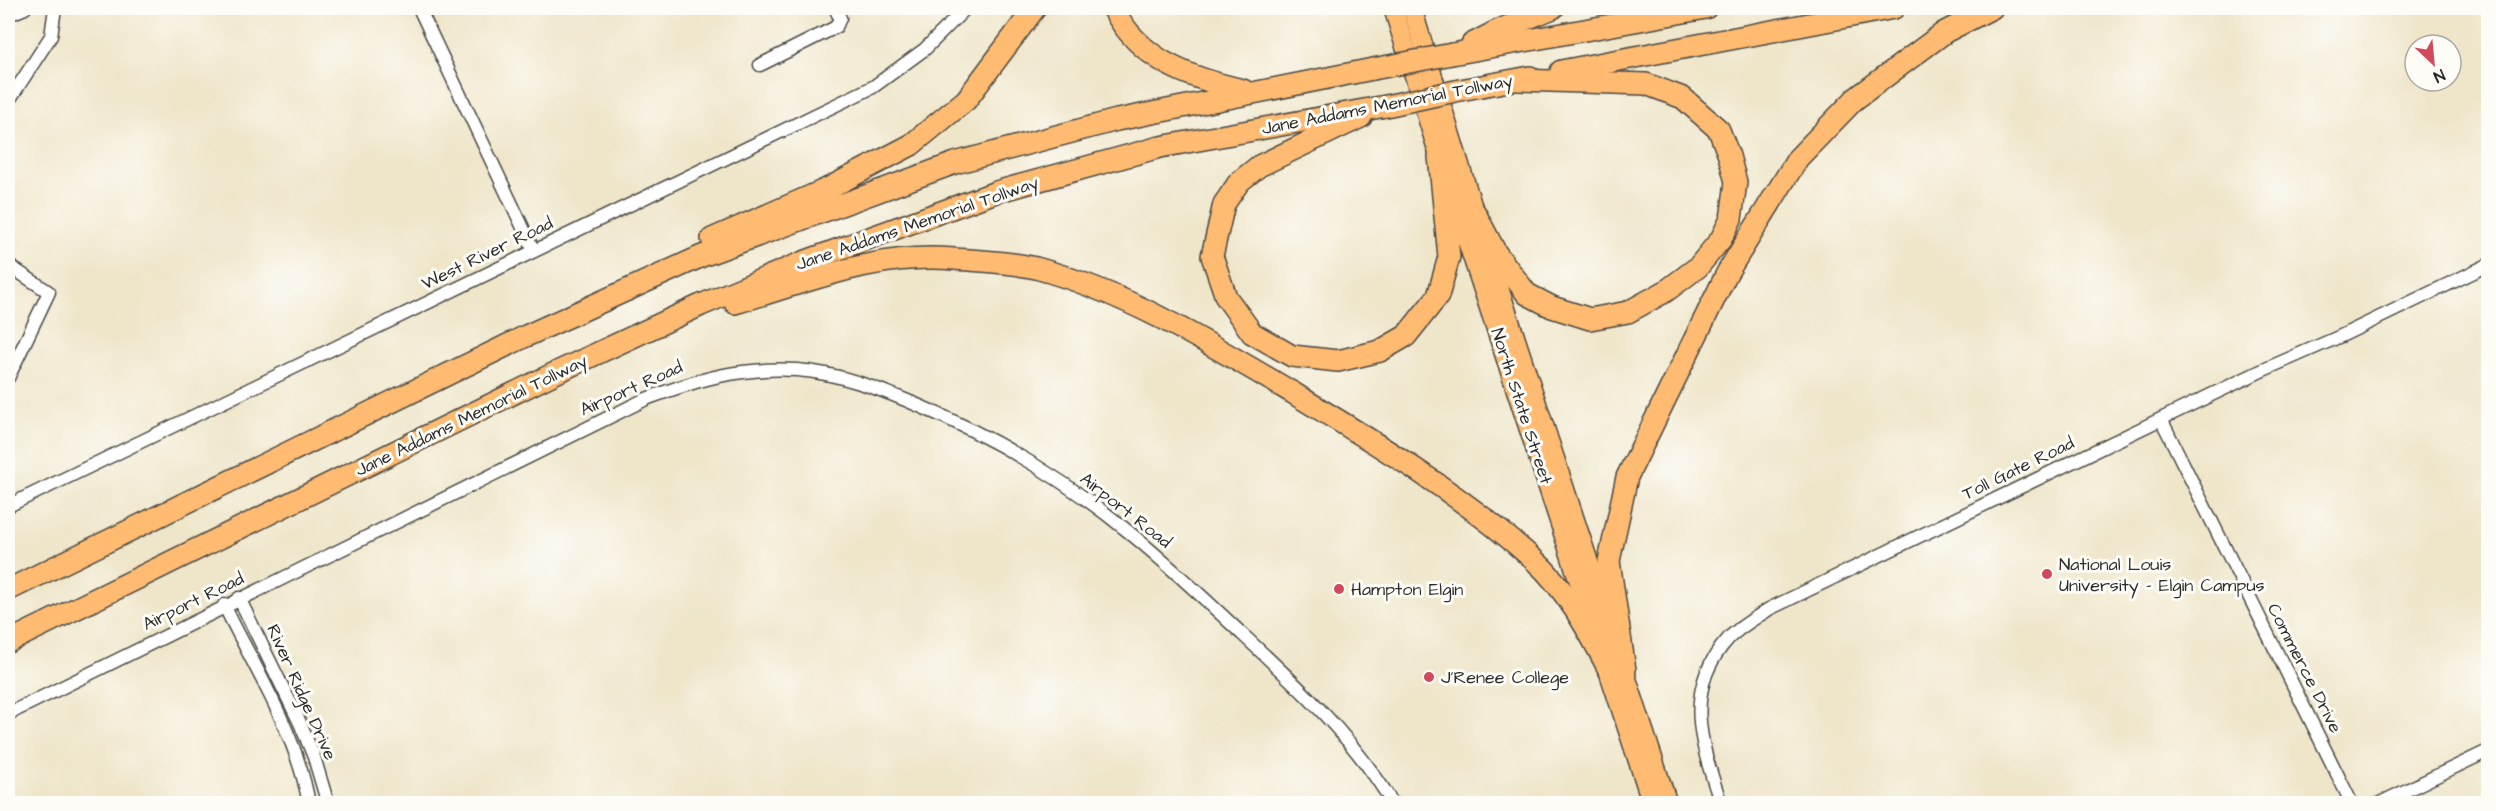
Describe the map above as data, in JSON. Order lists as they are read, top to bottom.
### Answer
{
  "streets": {
    "highway": ["Jane Addams Memorial Tollway"],
    "main road": ["North State Street"],
    "street": [
      "West River Road",
      "Airport Road",
      "Toll Gate Road",
      "Commerce Drive",
      "River Ridge Drive"
    ]
  },
  "crossings": [
    ["Airport Road", "River Ridge Drive"],
    ["Toll Gate Road", "Commerce Drive"]
  ],
  "places": ["National Louis University - Elgin Campus", "Hampton Elgin", "J'Renee College"],
  "north": "bottom right"
}
